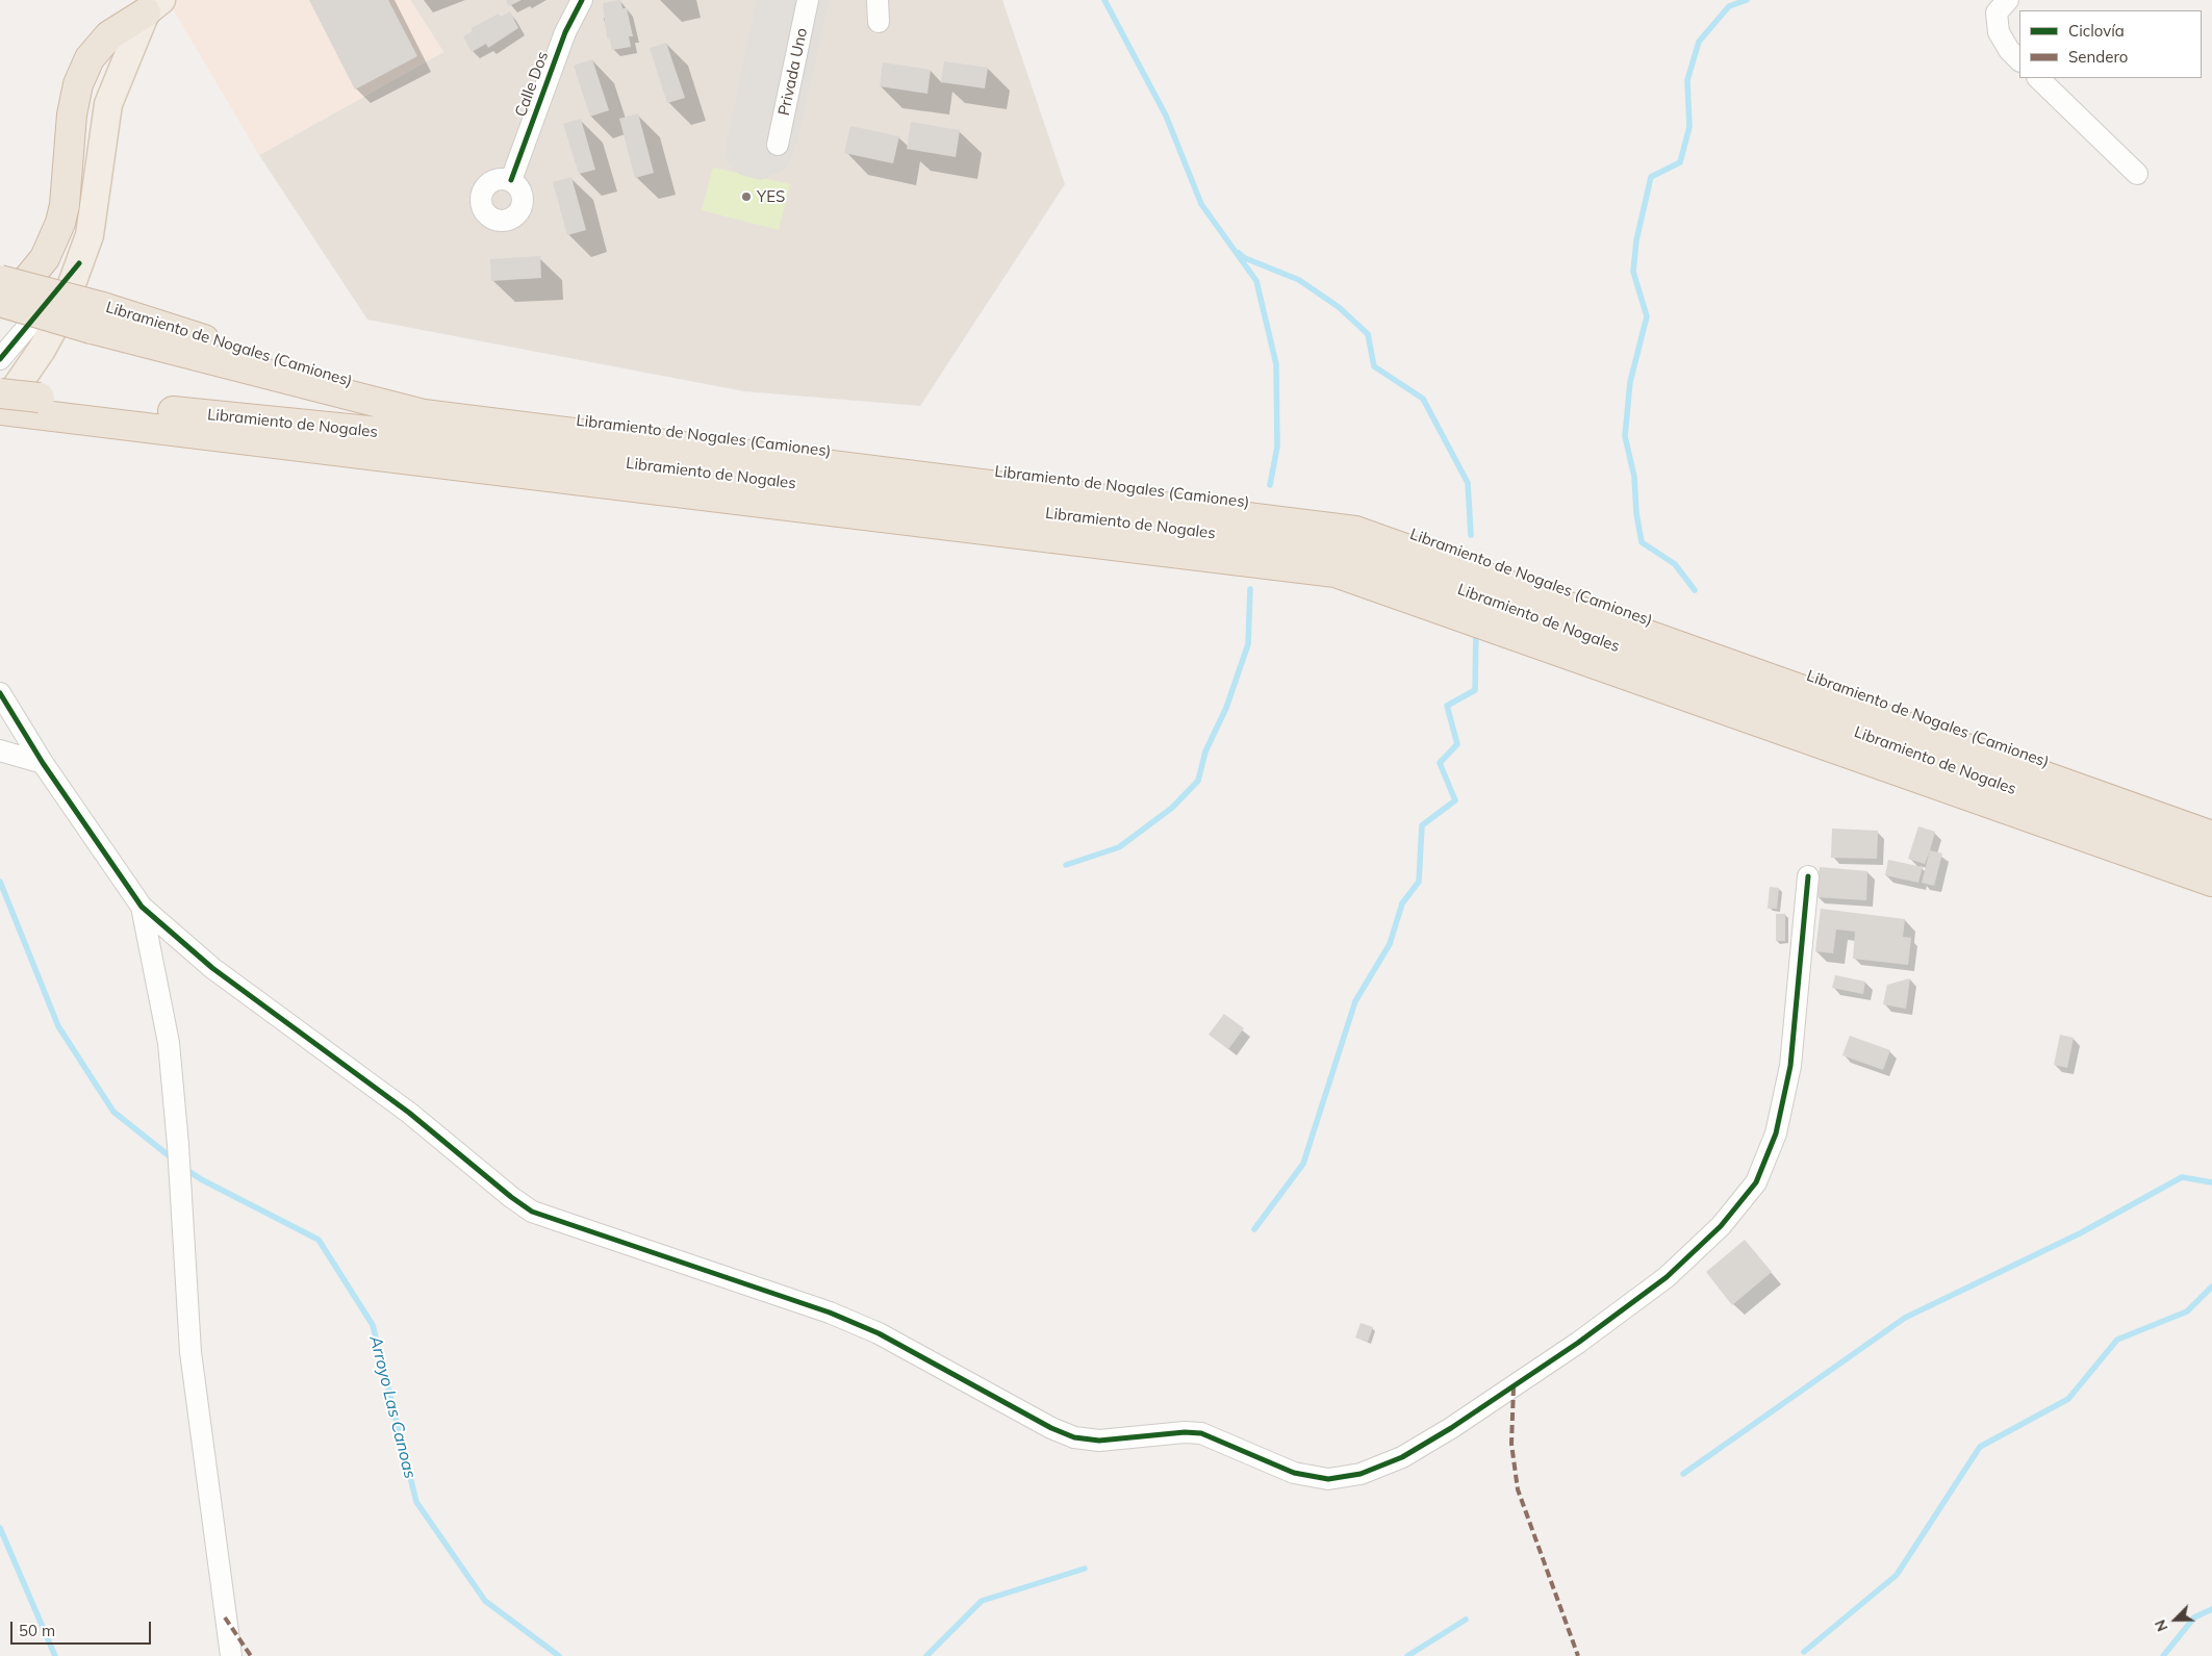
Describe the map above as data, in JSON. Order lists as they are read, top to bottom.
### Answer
{
  "streets": {
    "highway": ["Libramiento de Nogales (Camiones)", "Libramiento de Nogales"],
    "street": ["Privada Uno", "Calle Dos"]
  },
  "water": ["Arroyo Las Canoas"],
  "places": ["YES"],
  "legend": ["Ciclovía", "Sendero"],
  "scale_bar": "50 m",
  "north": "bottom left"
}
